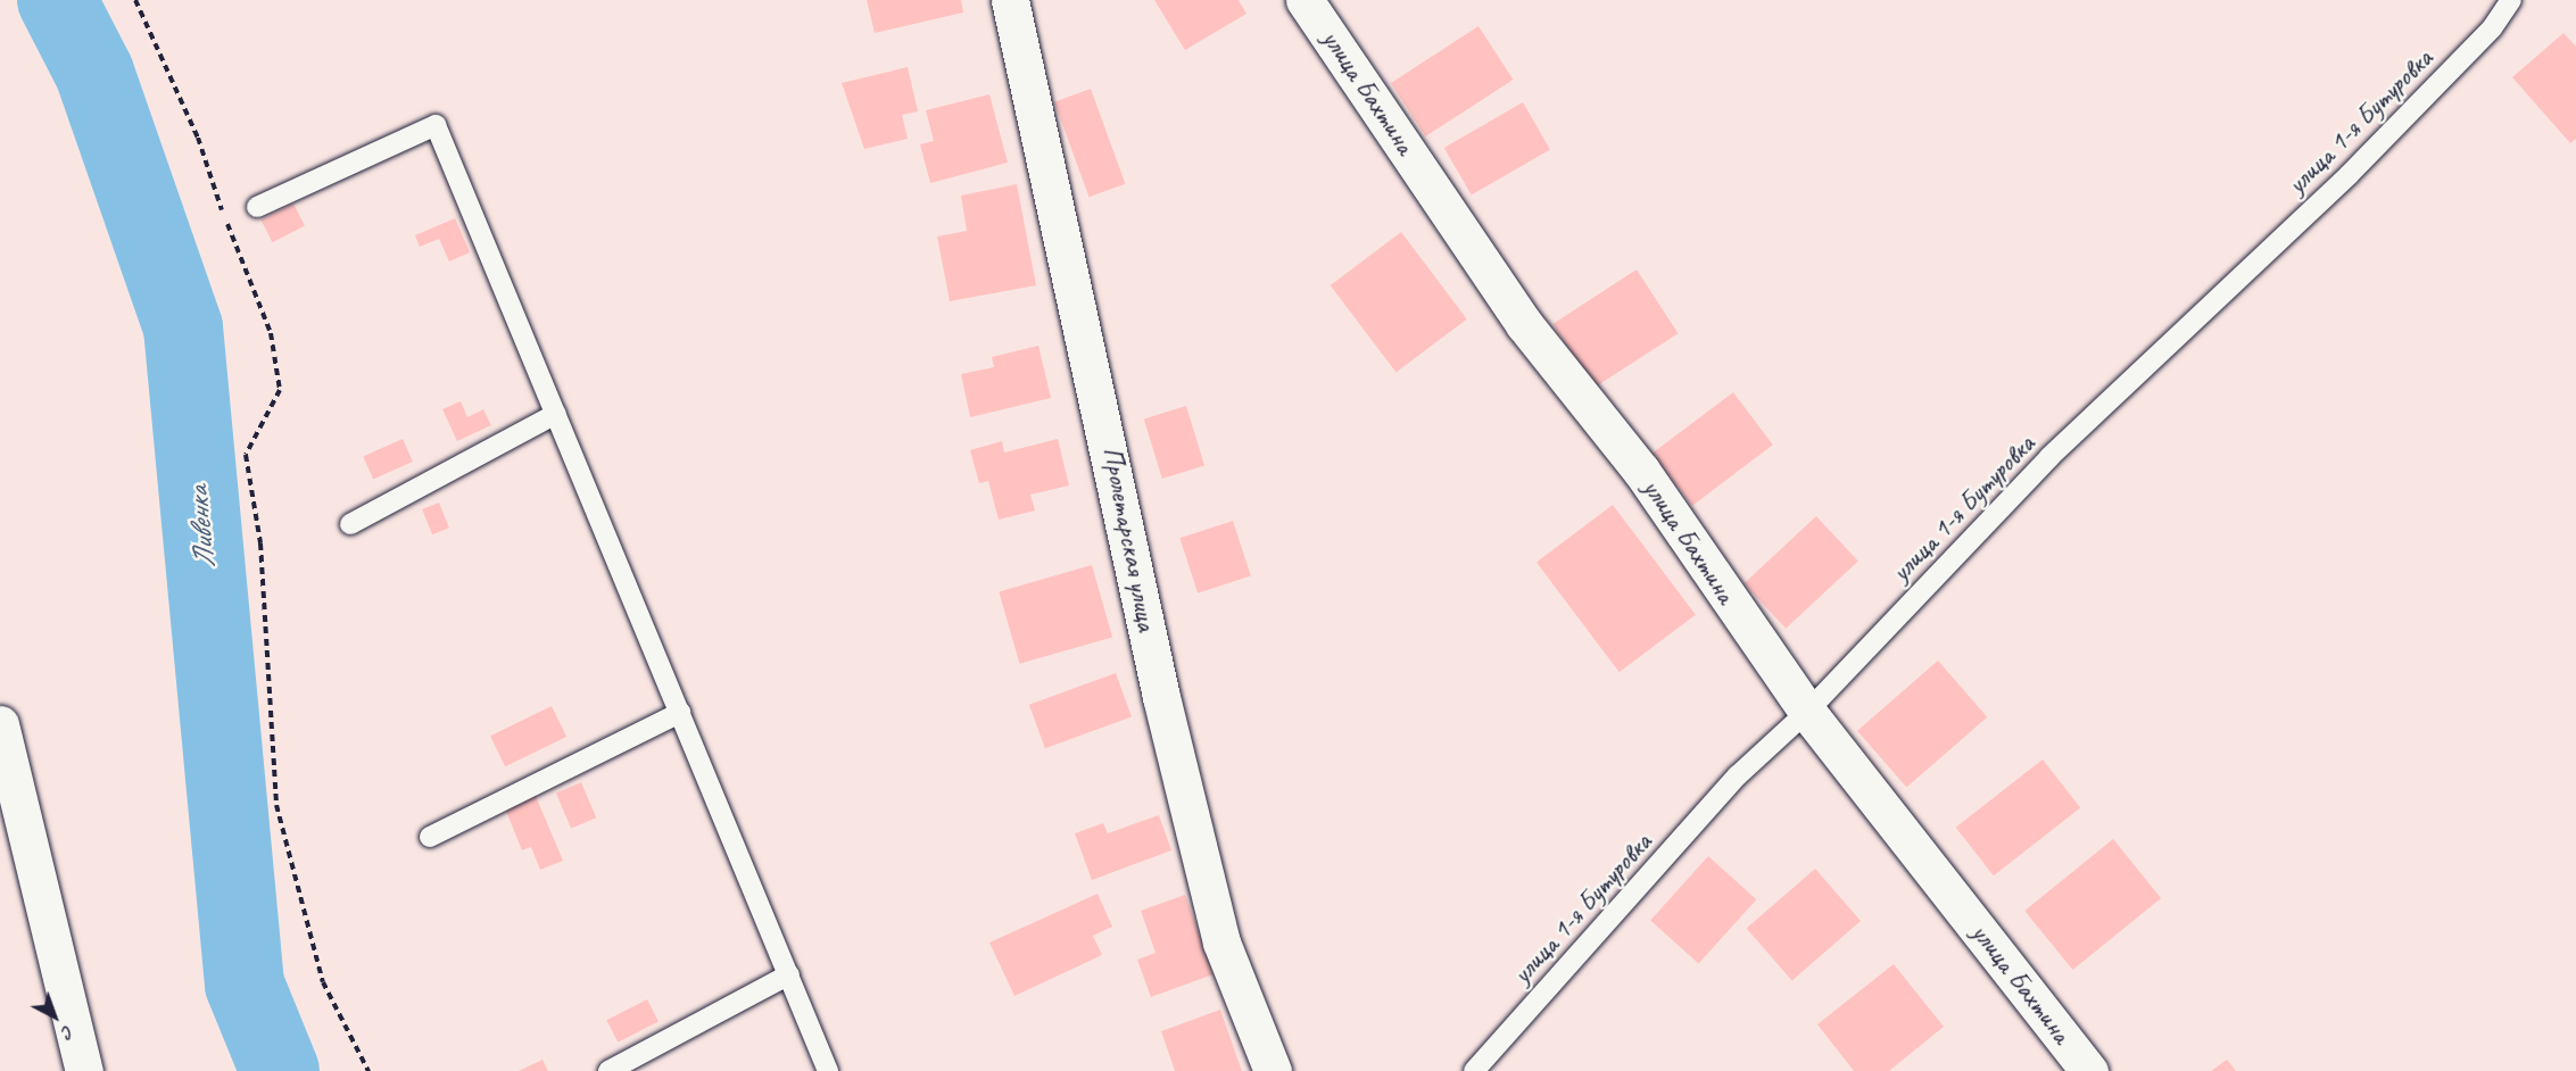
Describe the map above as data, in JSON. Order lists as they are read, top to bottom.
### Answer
{
  "streets": {
    "street": ["улица Бахтина", "Пролетарская улица"],
    "lane": ["улица 1-я Бутуровка"]
  },
  "crossings": [
    ["улица Бахтина", "улица 1-я Бутуровка"]
  ],
  "water": ["Ливенка"],
  "north": "bottom right"
}
